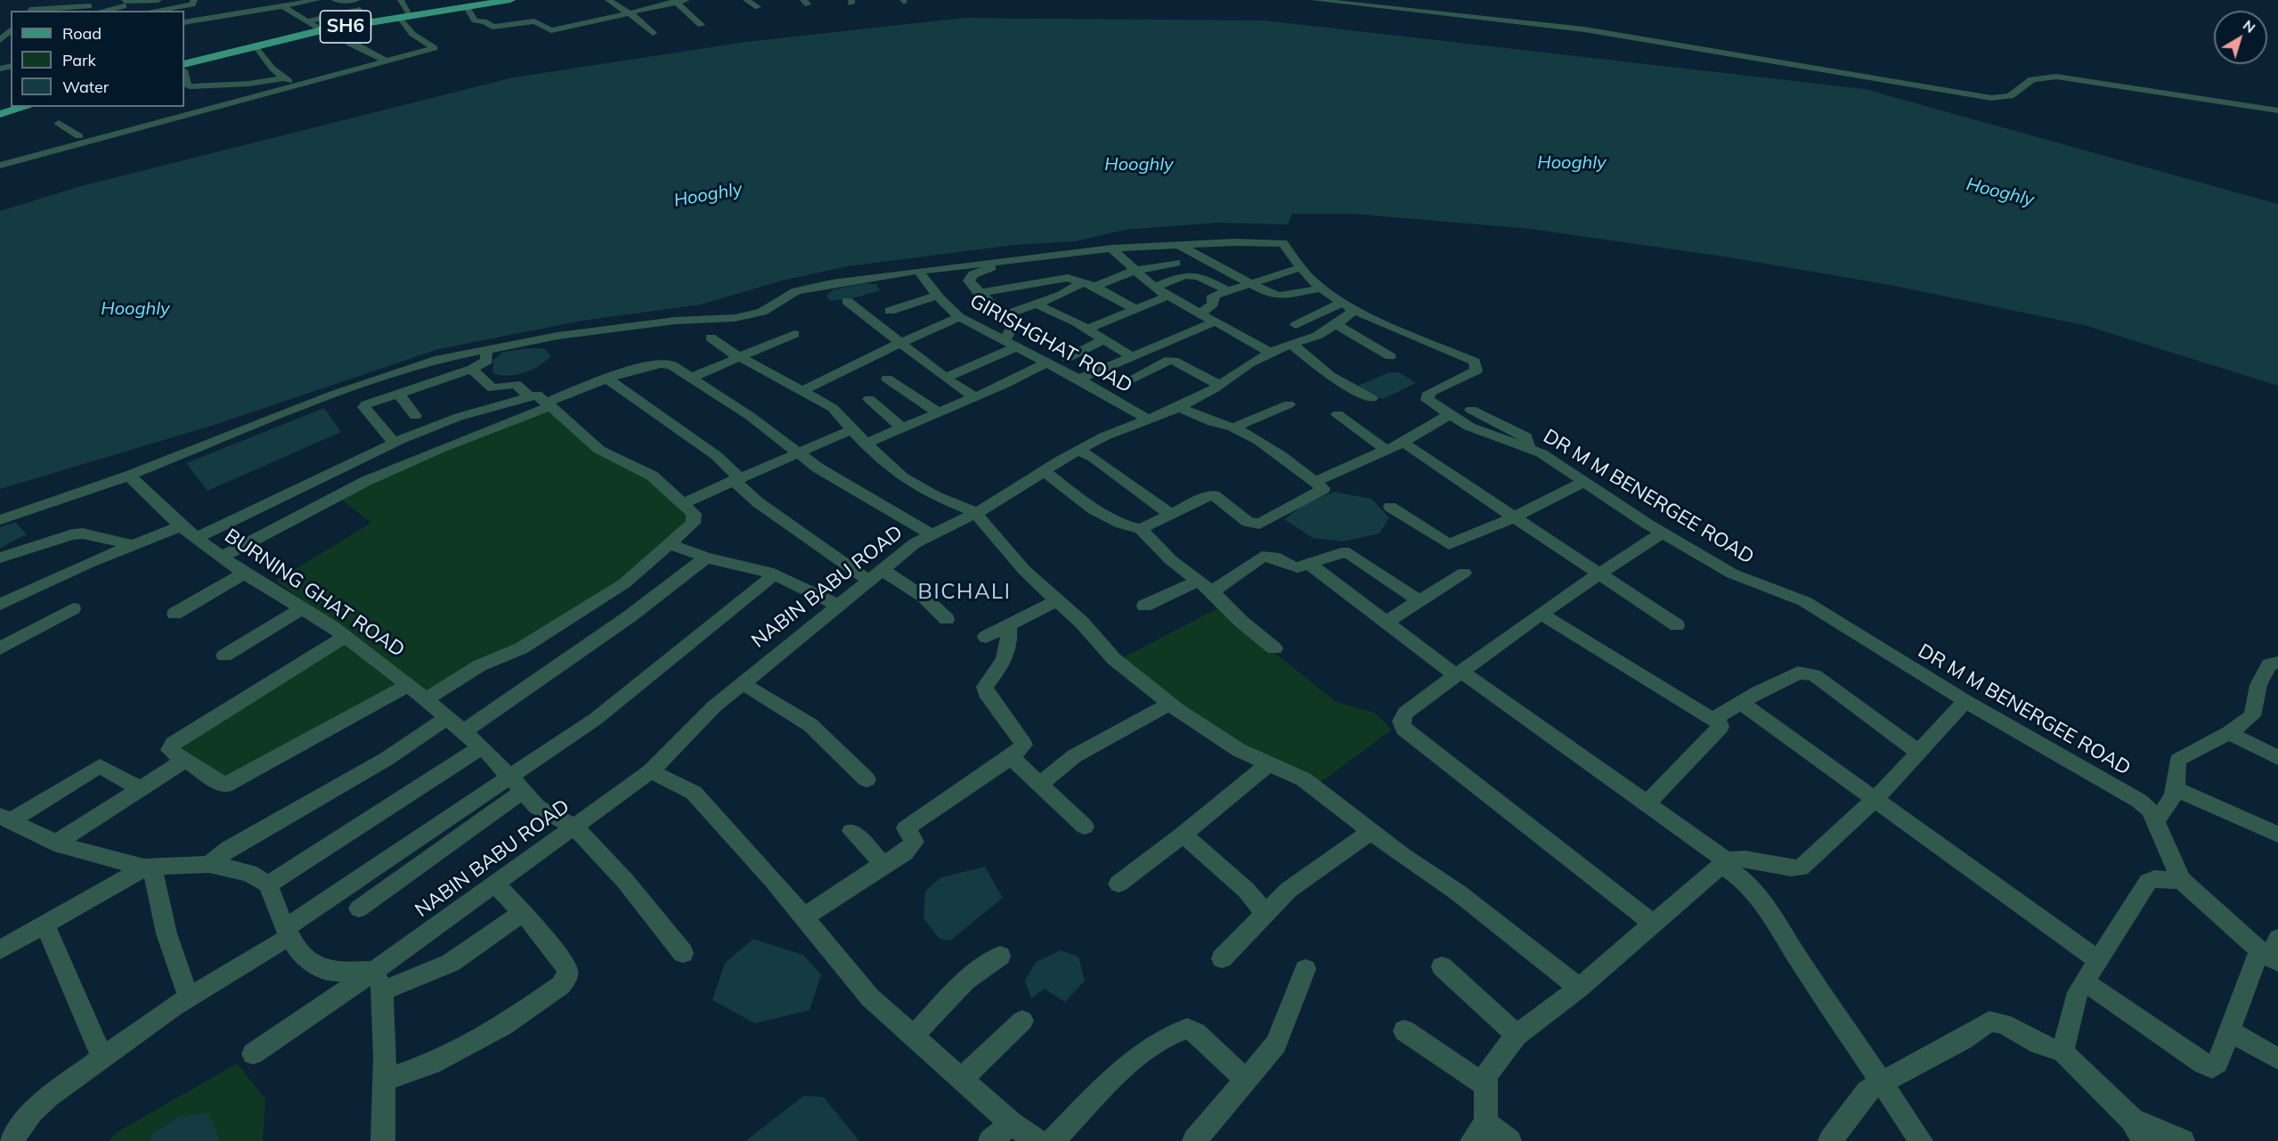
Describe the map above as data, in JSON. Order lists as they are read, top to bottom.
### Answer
{
  "streets": {
    "main road": ["SH6"],
    "street": [
      "GIRISHGHAT ROAD",
      "DR M M BENERGEE ROAD",
      "NABIN BABU ROAD",
      "BURNING GHAT ROAD"
    ]
  },
  "crossings": [
    ["GIRISHGHAT ROAD", "NABIN BABU ROAD"],
    ["DR M M BENERGEE ROAD", "NABIN BABU ROAD"],
    ["NABIN BABU ROAD", "BURNING GHAT ROAD"]
  ],
  "districts": ["BICHALI"],
  "water": ["Hooghly"],
  "legend": ["Road", "Park", "Water"],
  "north": "top right"
}
